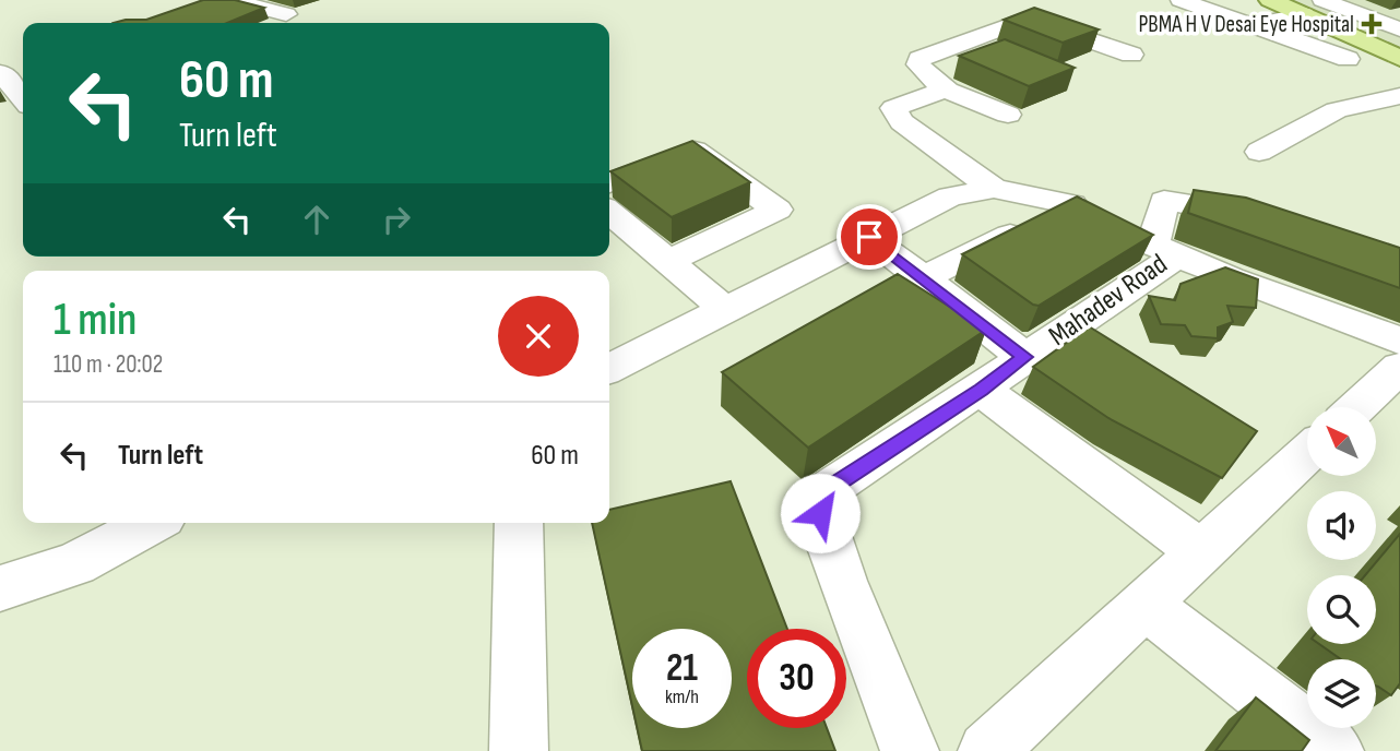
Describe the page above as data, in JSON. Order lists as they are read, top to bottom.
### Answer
{
  "streets": {
    "street": ["Mahadev Road"]
  },
  "places": {
    "health": ["PBMA H V Desai Eye Hospital"]
  },
  "north": "top left",
  "page": {
    "turn": ["60 m", "Turn left"],
    "heading": ["1 min", "110 m · 20:02"],
    "list": [
      {
        "name": "Turn left",
        "value": "60 m"
      }
    ],
    "speed": "21 km/h",
    "limit": "30"
  }
}
